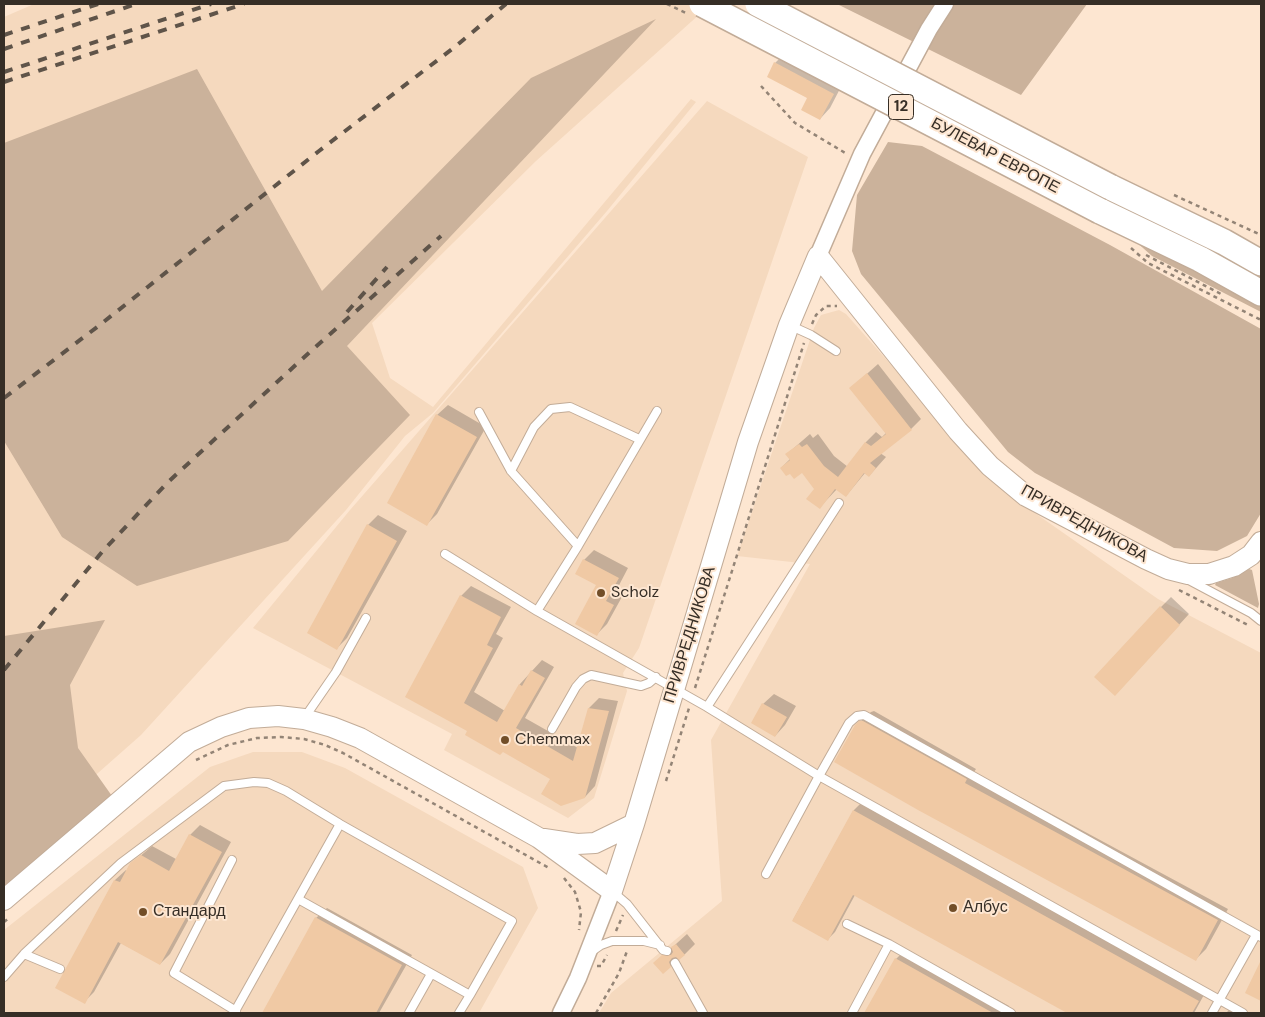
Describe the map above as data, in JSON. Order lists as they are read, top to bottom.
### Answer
{
  "streets": {
    "main road": ["12", "БУЛЕВАР ЕВРОПЕ"],
    "street": ["ПРИВРЕДНИКОВА"]
  },
  "places": [
    "Scholz",
    "Chemmax",
    "Албус",
    "Стандард"
  ]
}
